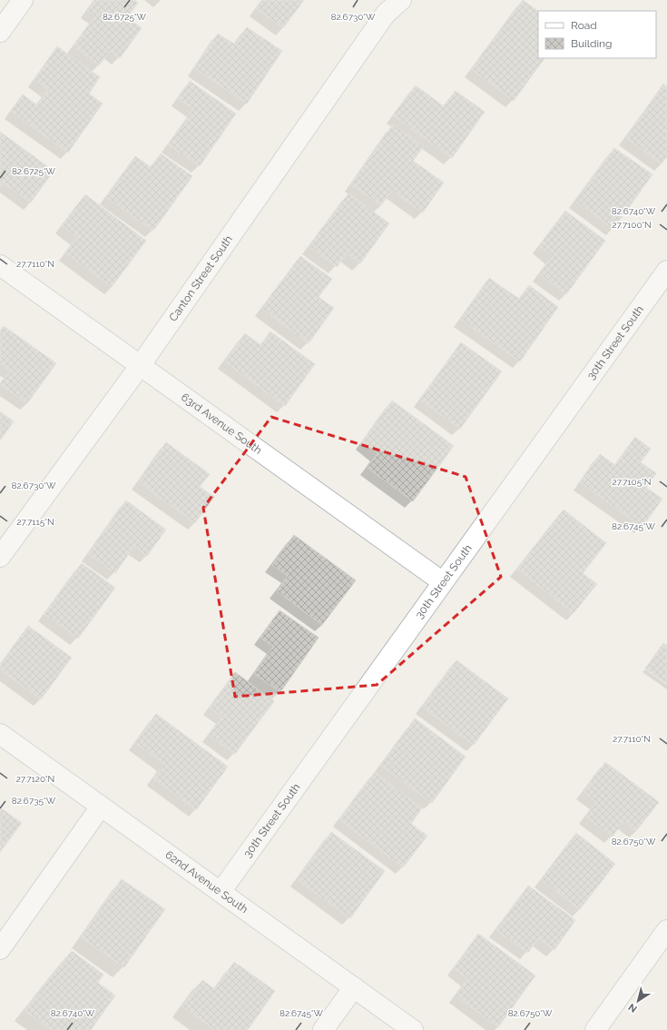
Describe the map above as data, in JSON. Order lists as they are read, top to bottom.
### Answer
{
  "streets": {
    "street": [
      "Canton Street South",
      "30th Street South",
      "63rd Avenue South",
      "62nd Avenue South"
    ]
  },
  "crossings": [
    ["Canton Street South", "63rd Avenue South"],
    ["30th Street South", "63rd Avenue South"],
    ["30th Street South", "62nd Avenue South"]
  ],
  "legend": ["Road", "Building"],
  "north": "bottom left",
  "coordinates": [
    "82.6730°W",
    "82.6725°W",
    "82.6740°W",
    "27.7100°N",
    "27.7110°N",
    "27.7105°N",
    "27.7115°N",
    "82.6745°W",
    "27.7120°N",
    "82.6735°W",
    "82.6750°W"
  ]
}
